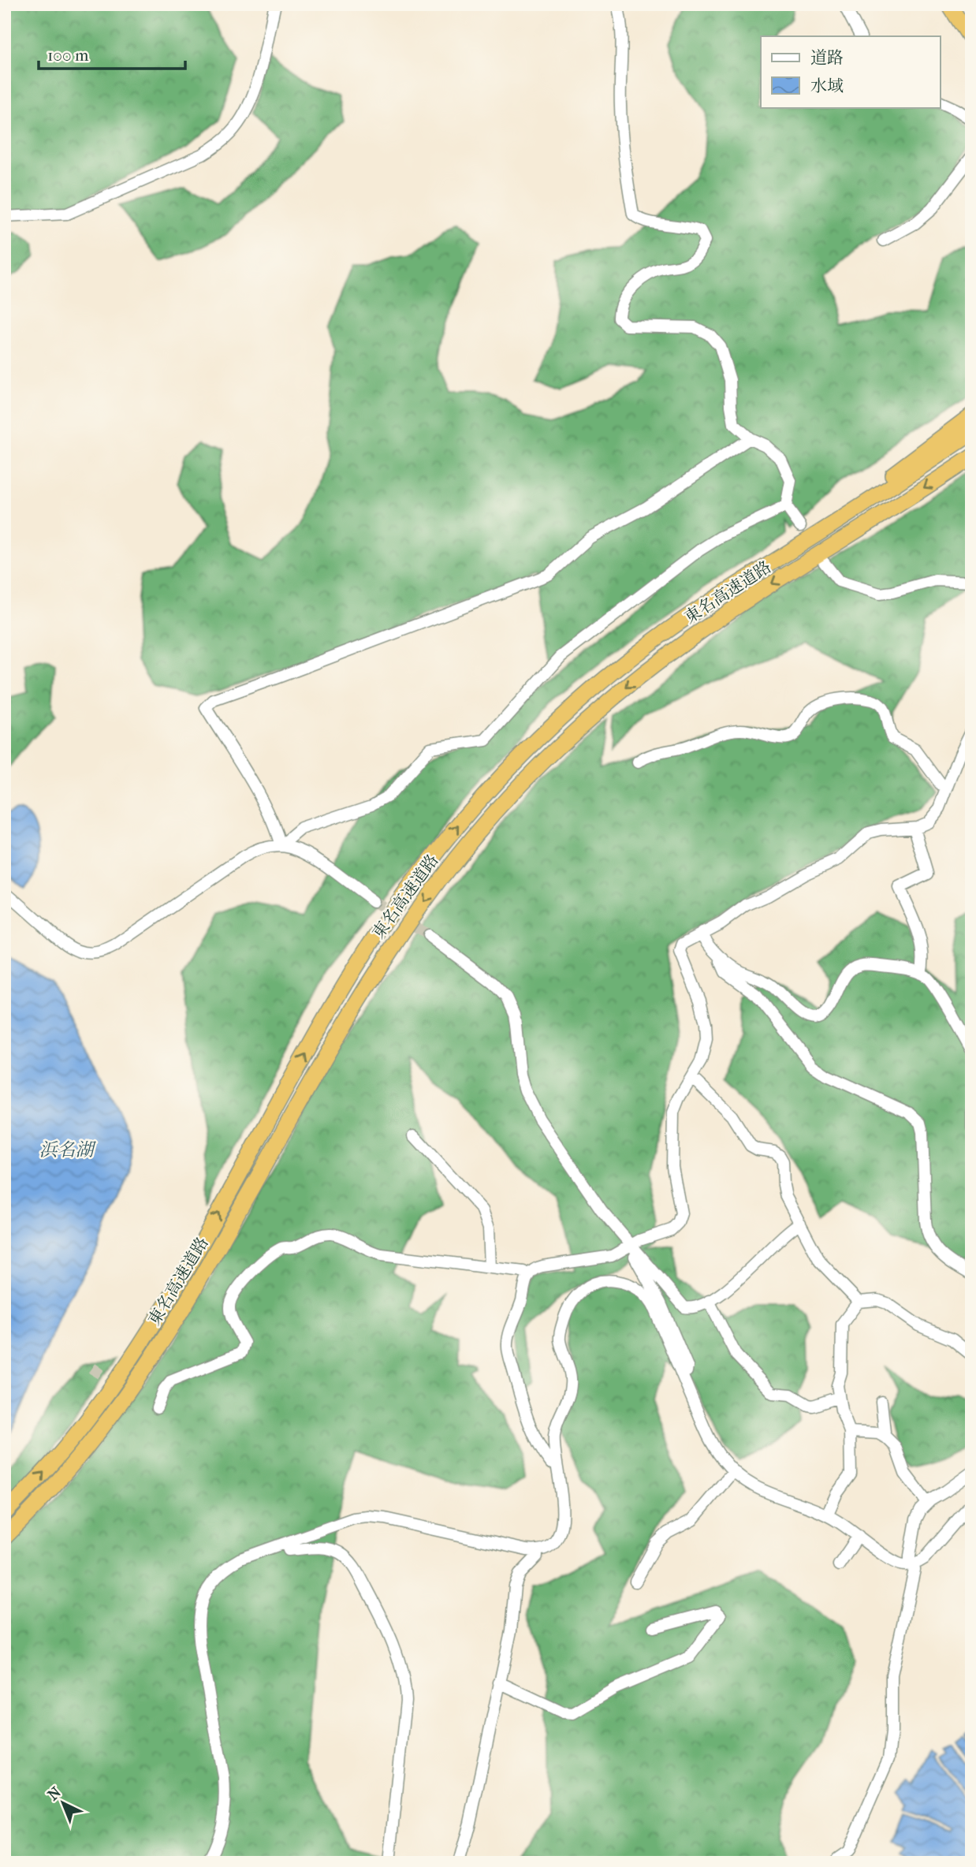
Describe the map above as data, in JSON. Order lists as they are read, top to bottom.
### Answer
{
  "streets": {
    "highway": ["東名高速道路"]
  },
  "water": ["浜名湖"],
  "legend": ["道路", "水域"],
  "scale_bar": "100 m",
  "north": "top left"
}
